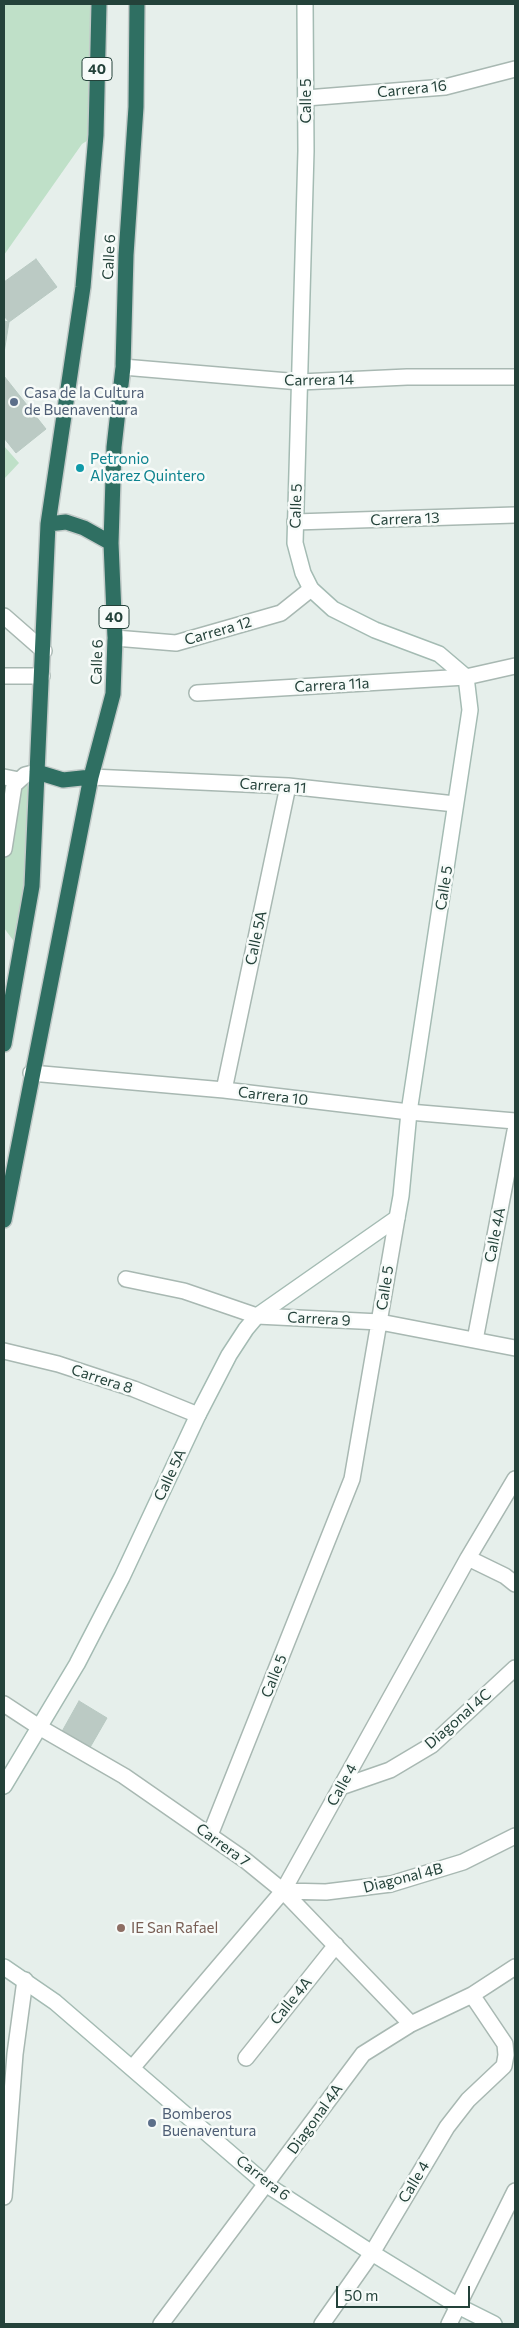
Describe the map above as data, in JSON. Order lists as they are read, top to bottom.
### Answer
{
  "streets": {
    "highway": ["40", "Calle 6"],
    "street": [
      "Carrera 16",
      "Calle 5",
      "Carrera 14",
      "Carrera 13",
      "Carrera 12",
      "Carrera 11a",
      "Carrera 11",
      "Calle 5A",
      "Carrera 10",
      "Calle 4A",
      "Carrera 9",
      "Carrera 8",
      "Diagonal 4C",
      "Calle 4",
      "Carrera 7",
      "Diagonal 4B",
      "Diagonal 4A",
      "Carrera 6"
    ]
  },
  "crossings": [
    ["Carrera 16", "Calle 5"],
    ["Calle 5", "Carrera 14"],
    ["Calle 5", "Carrera 13"],
    ["Calle 5", "Carrera 12"],
    ["Calle 5", "Carrera 11a"],
    ["Calle 5", "Carrera 11"],
    ["Calle 5", "Calle 5A"],
    ["Calle 5", "Carrera 10"],
    ["Calle 5", "Carrera 9"],
    ["Calle 5", "Carrera 7"],
    ["Calle 6", "Carrera 14"],
    ["Calle 6", "Carrera 12"],
    ["Calle 6", "Carrera 11"],
    ["Calle 6", "Carrera 10"],
    ["Carrera 11", "Calle 5A"],
    ["Calle 5A", "Carrera 10"],
    ["Calle 5A", "Carrera 9"],
    ["Calle 5A", "Carrera 8"],
    ["Calle 5A", "Carrera 7"],
    ["Calle 4A", "Carrera 9"],
    ["Calle 4A", "Carrera 7"],
    ["Diagonal 4C", "Calle 4"],
    ["Calle 4", "Carrera 7"],
    ["Calle 4", "Diagonal 4B"],
    ["Calle 4", "Diagonal 4A"],
    ["Calle 4", "Carrera 6"],
    ["Carrera 7", "Diagonal 4B"],
    ["Carrera 7", "Diagonal 4A"],
    ["Diagonal 4A", "Carrera 6"]
  ],
  "places": [
    "Casa de la Cultura de Buenaventura",
    "Petronio Alvarez Quintero",
    "IE San Rafael",
    "Bomberos Buenaventura"
  ],
  "scale_bar": "50 m"
}
